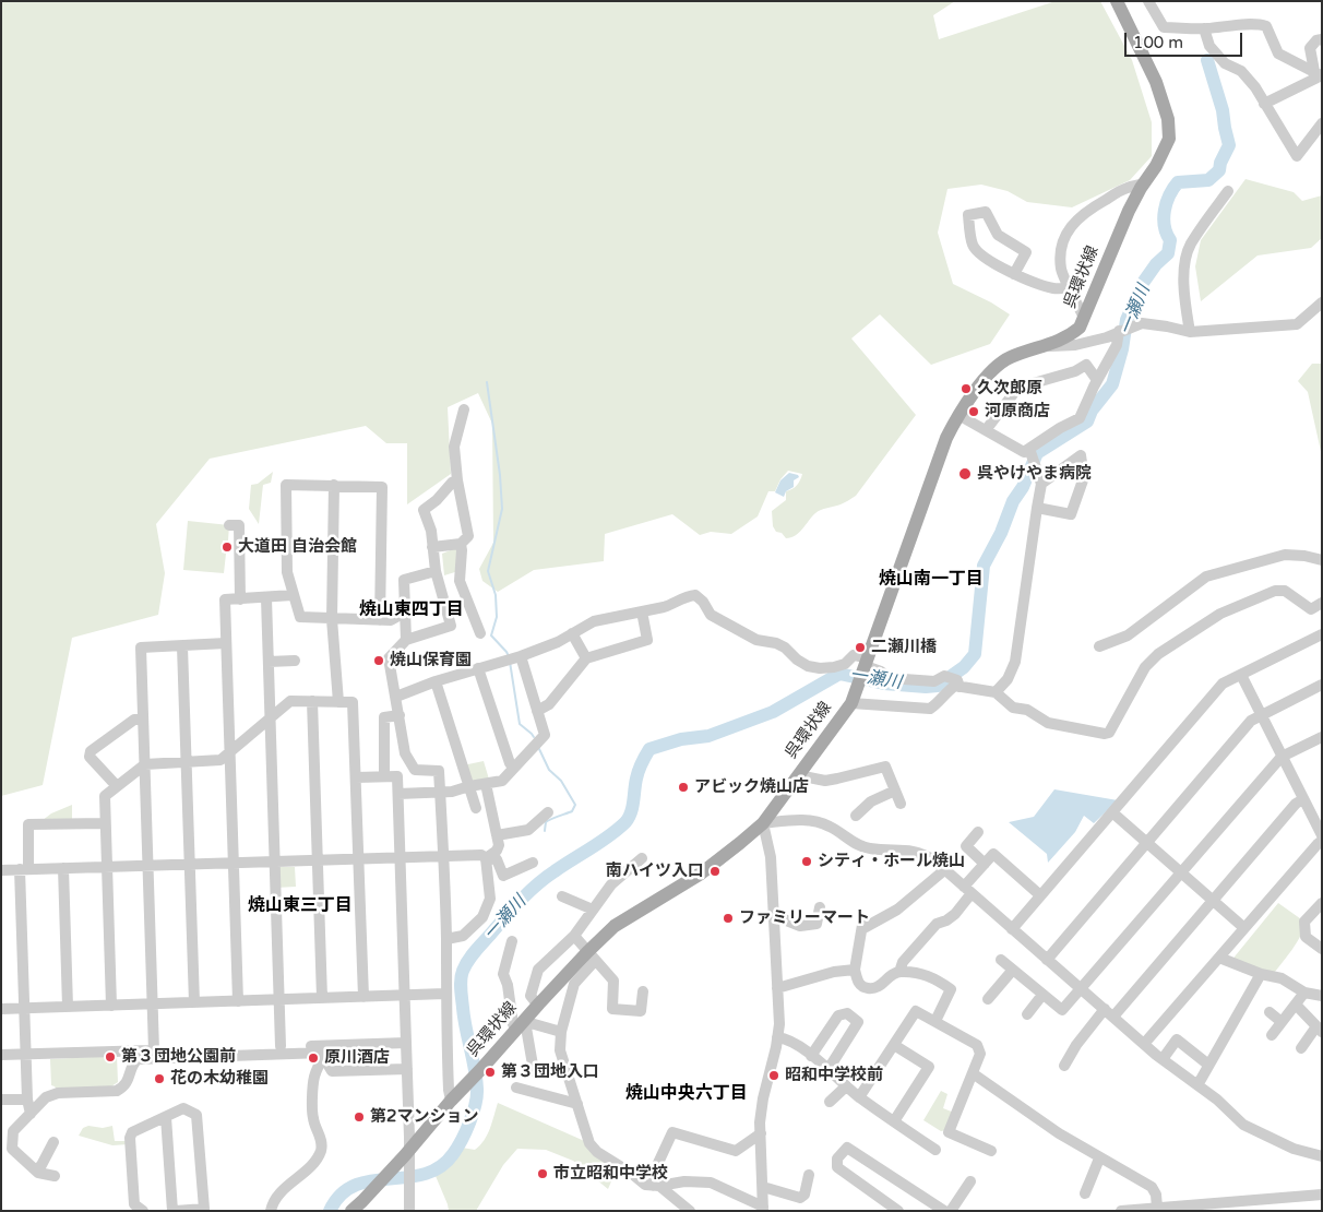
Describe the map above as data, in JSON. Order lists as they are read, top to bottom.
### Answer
{
  "streets": {
    "main road": ["呉環状線"]
  },
  "districts": [
    "焼山南一丁目",
    "焼山東四丁目",
    "焼山東三丁目",
    "焼山中央六丁目"
  ],
  "water": ["一瀬川"],
  "places": [
    "久次郎原",
    "河原商店",
    "呉やけやま病院",
    "大道田 自治会館",
    "二瀬川橋",
    "焼山保育園",
    "アビック焼山店",
    "シティ・ホール焼山",
    "南ハイツ入口",
    "ファミリーマート",
    "第３団地公園前",
    "原川酒店",
    "第３団地入口",
    "昭和中学校前",
    "花の木幼稚園",
    "第2マンション",
    "市立昭和中学校"
  ],
  "scale_bar": "100 m"
}
